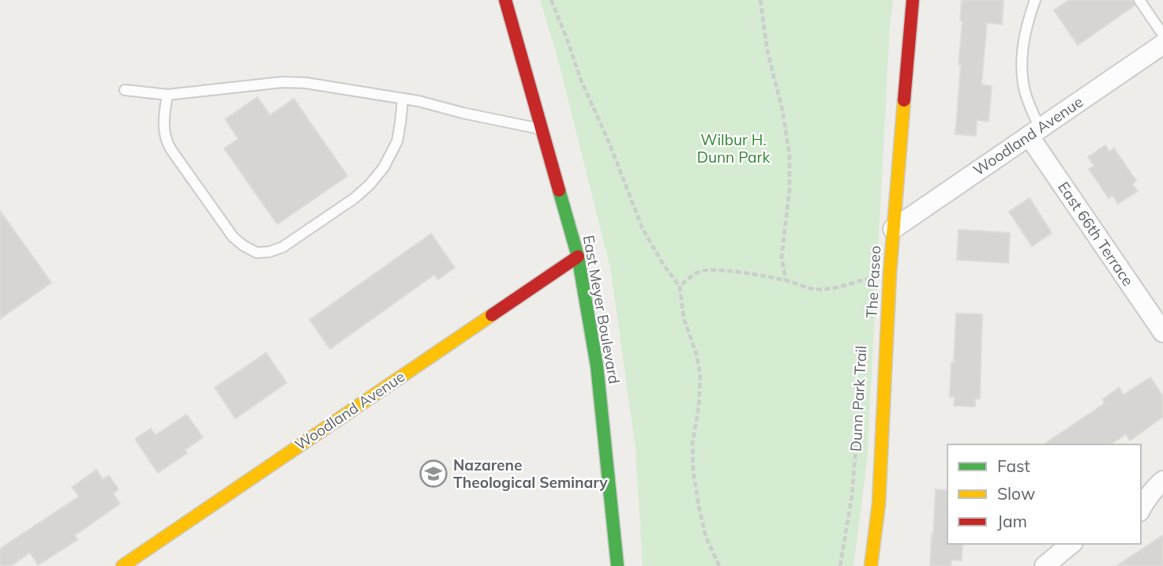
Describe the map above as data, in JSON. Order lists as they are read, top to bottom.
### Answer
{
  "streets": {
    "main road": ["Woodland Avenue", "The Paseo", "East Meyer Boulevard"],
    "street": ["East 66th Terrace"],
    "path": ["Dunn Park Trail"]
  },
  "crossings": [
    ["Woodland Avenue", "East 66th Terrace"],
    ["Woodland Avenue", "The Paseo"],
    ["Woodland Avenue", "East Meyer Boulevard"]
  ],
  "parks": ["Wilbur H. Dunn Park"],
  "places": {
    "school or university": ["Nazarene Theological Seminary"]
  },
  "legend": ["Fast", "Slow", "Jam"]
}
